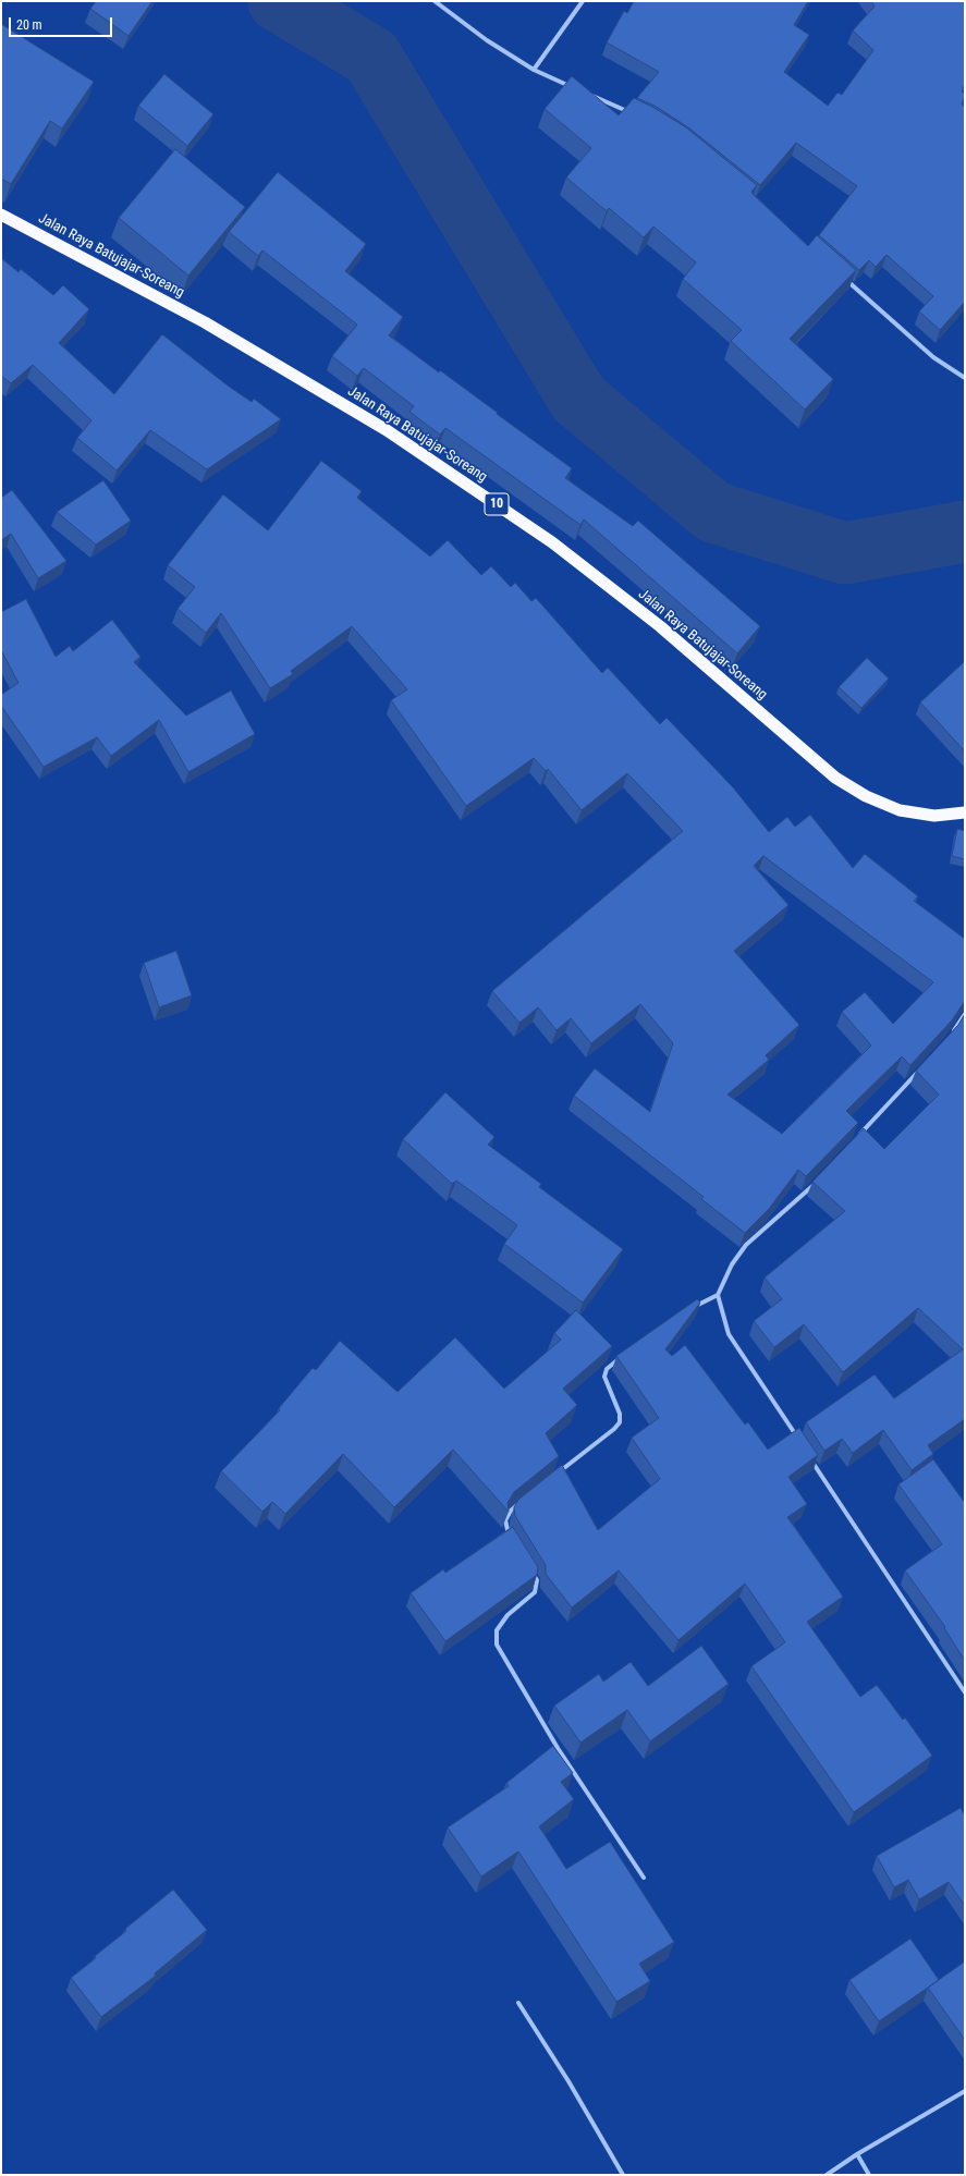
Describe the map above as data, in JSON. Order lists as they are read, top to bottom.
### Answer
{
  "streets": {
    "highway": ["Jalan Raya Batujajar-Soreang", "10"]
  },
  "scale_bar": "20 m"
}
